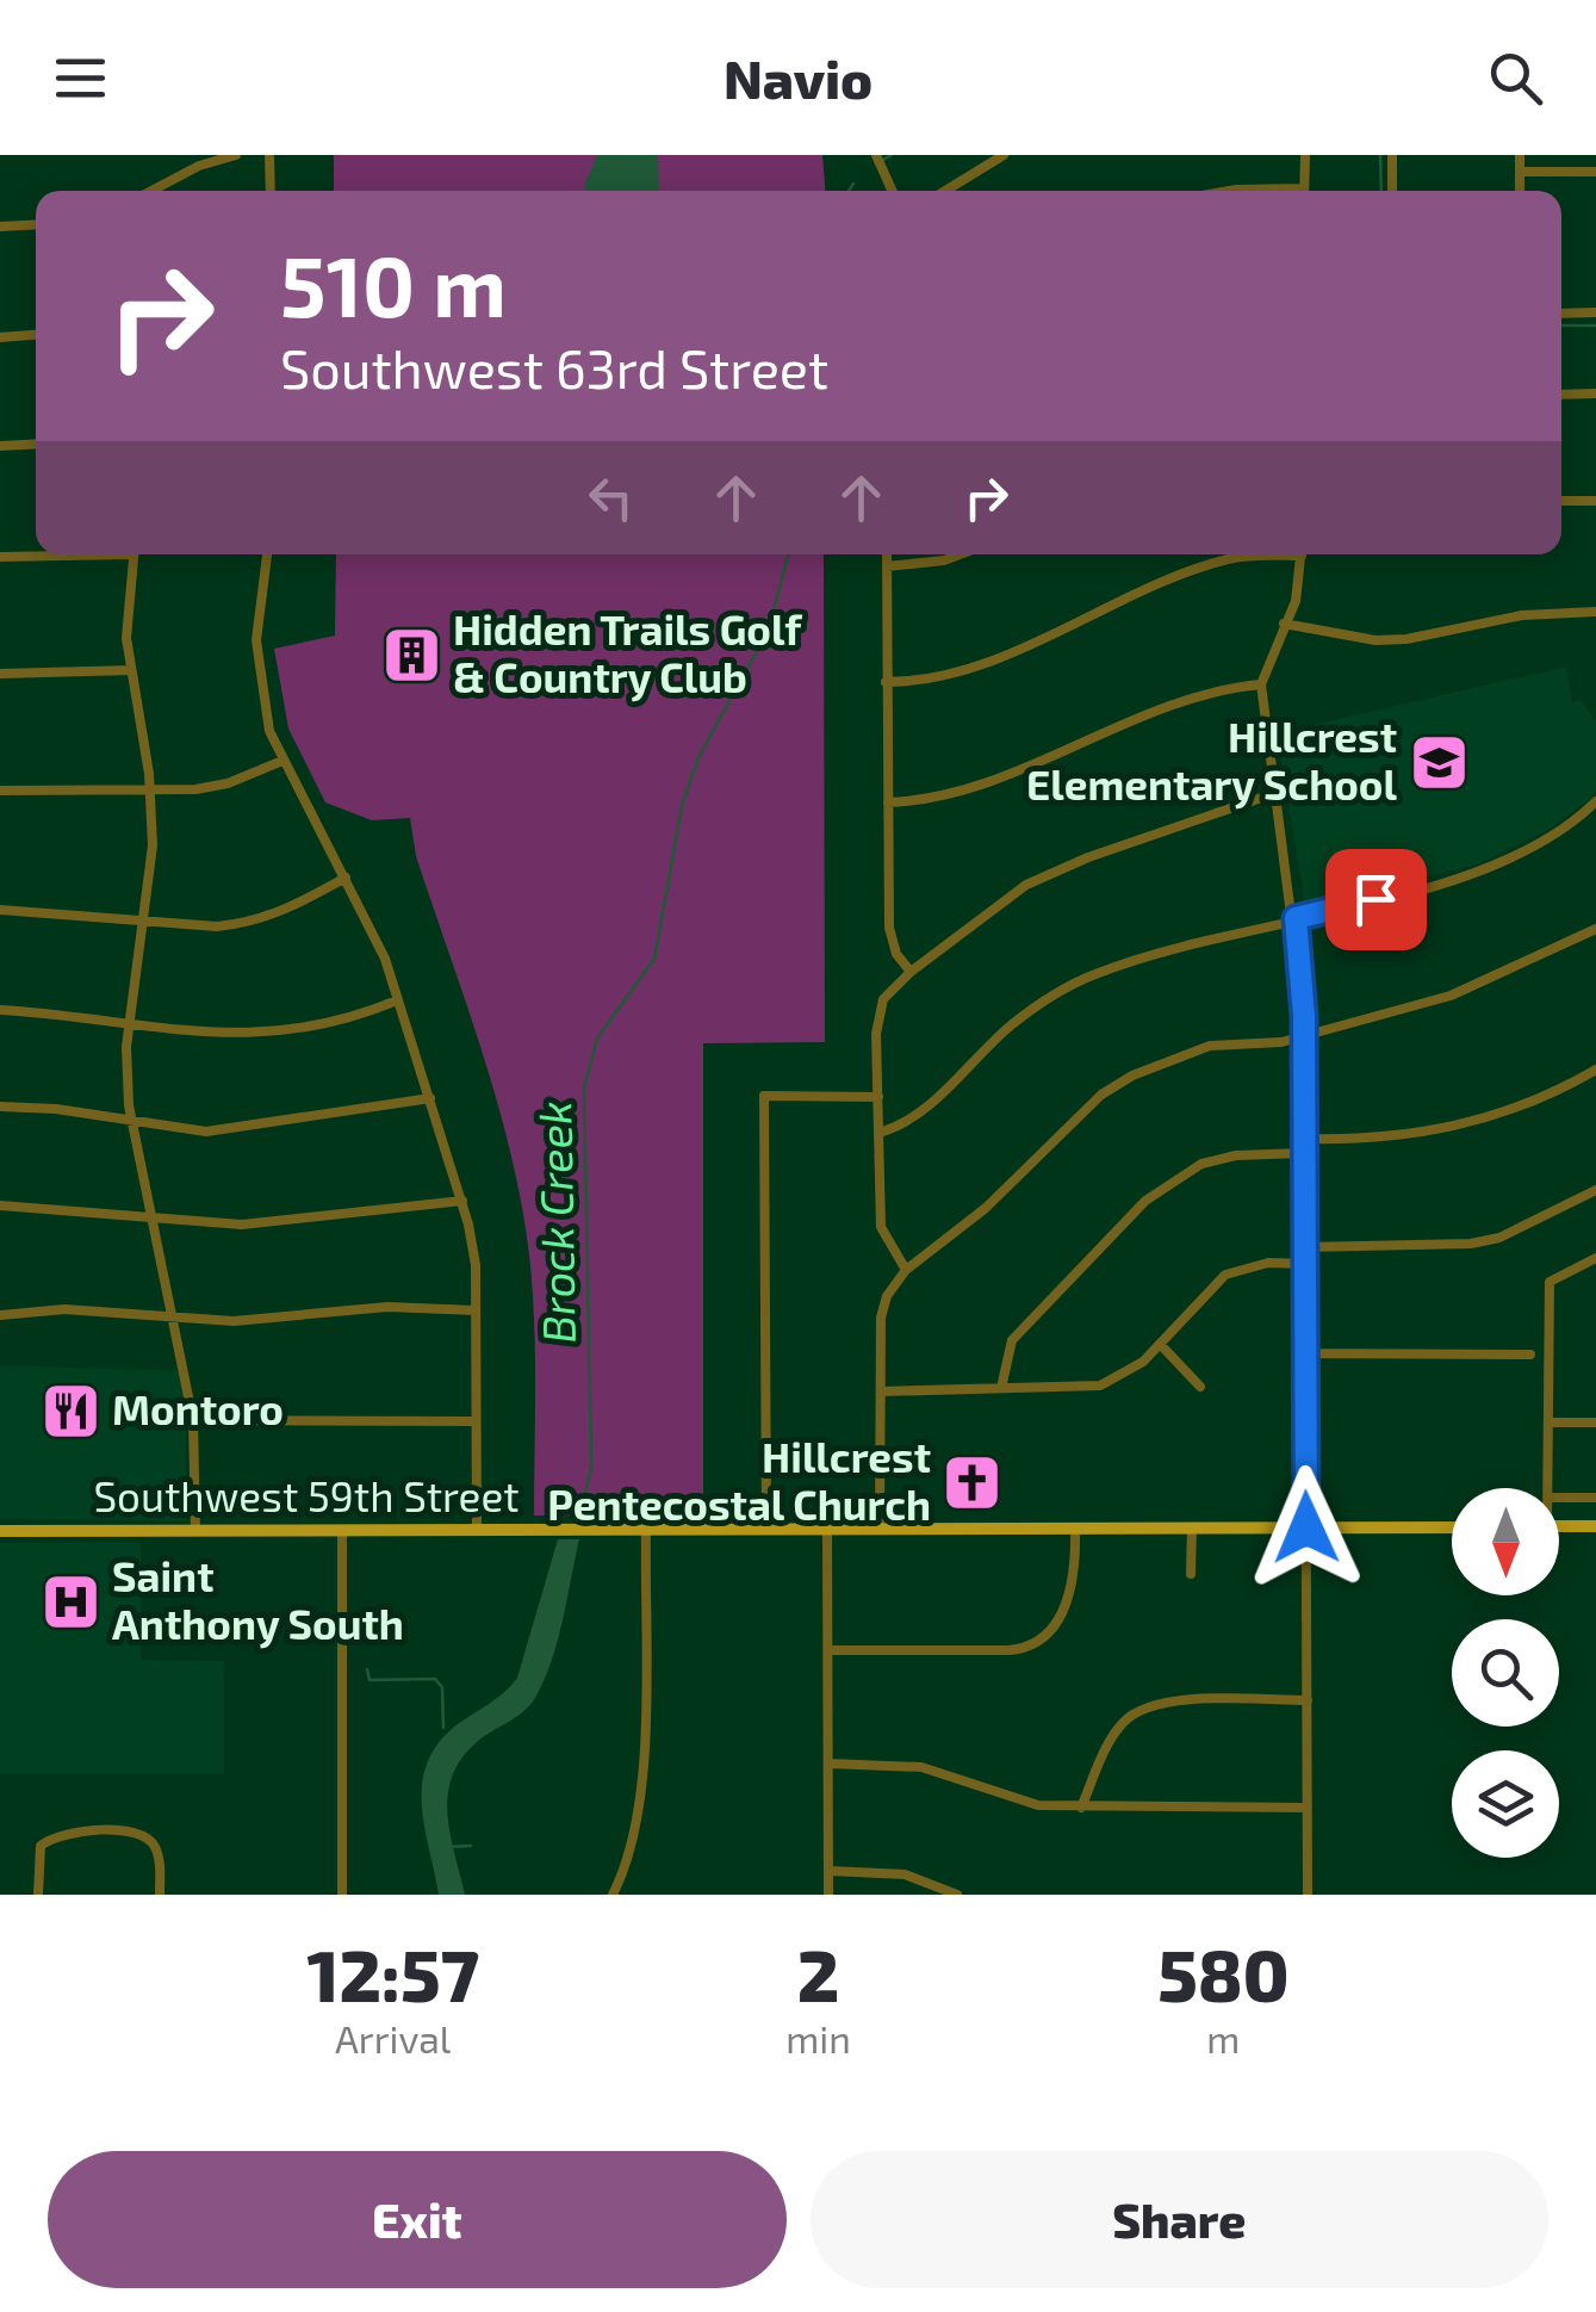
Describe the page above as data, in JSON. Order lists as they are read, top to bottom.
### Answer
{
  "streets": {
    "main road": ["Southwest 59th Street"]
  },
  "water": ["Brock Creek"],
  "places": {
    "building": ["Hidden Trails Golf & Country Club"],
    "school or university": ["Hillcrest Elementary School"],
    "restaurant": ["Montoro"],
    "church": ["Hillcrest Pentecostal Church"],
    "hospital": ["Saint Anthony South"]
  },
  "north": "bottom",
  "page": {
    "header": "Navio",
    "turn": ["510 m", "Southwest 63rd Street"],
    "eta": [
      "12:57",
      "Arrival",
      "2",
      "min",
      "580",
      "m"
    ],
    "buttons": ["Exit", "Share"]
  }
}
